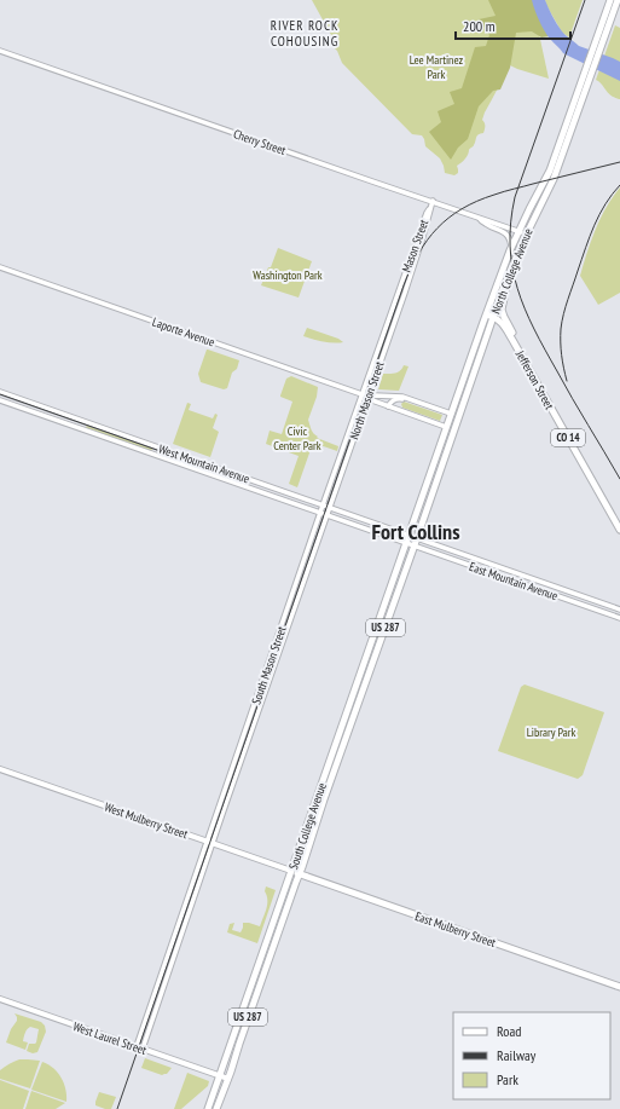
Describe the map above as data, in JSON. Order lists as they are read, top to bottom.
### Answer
{
  "streets": {
    "highway": [
      "North College Avenue",
      "Jefferson Street",
      "CO 14",
      "US 287",
      "South College Avenue",
      "East Mulberry Street"
    ],
    "main road": ["West Mulberry Street", "West Laurel Street"],
    "street": [
      "Cherry Street",
      "Mason Street",
      "Laporte Avenue",
      "North Mason Street",
      "West Mountain Avenue",
      "East Mountain Avenue",
      "South Mason Street"
    ]
  },
  "crossings": [
    ["Cherry Street", "Mason Street"],
    ["Cherry Street", "North College Avenue"],
    ["Mason Street", "North Mason Street"],
    ["Mason Street", "South Mason Street"],
    ["North College Avenue", "Laporte Avenue"],
    ["North College Avenue", "Jefferson Street"],
    ["North College Avenue", "CO 14"],
    ["North College Avenue", "West Mountain Avenue"],
    ["North College Avenue", "East Mountain Avenue"],
    ["North College Avenue", "South College Avenue"],
    ["Laporte Avenue", "North Mason Street"],
    ["Laporte Avenue", "South Mason Street"],
    ["Jefferson Street", "CO 14"],
    ["North Mason Street", "West Mountain Avenue"],
    ["North Mason Street", "South Mason Street"],
    ["West Mountain Avenue", "East Mountain Avenue"],
    ["West Mountain Avenue", "South Mason Street"],
    ["West Mountain Avenue", "South College Avenue"],
    ["East Mountain Avenue", "South College Avenue"],
    ["South Mason Street", "West Mulberry Street"],
    ["South Mason Street", "West Laurel Street"],
    ["West Mulberry Street", "South College Avenue"],
    ["West Mulberry Street", "East Mulberry Street"],
    ["South College Avenue", "East Mulberry Street"],
    ["South College Avenue", "West Laurel Street"]
  ],
  "districts": ["RIVER ROCK COHOUSING", "Fort Collins"],
  "parks": [
    "Lee Martinez Park",
    "Washington Park",
    "Civic Center Park",
    "Library Park"
  ],
  "legend": ["Road", "Railway", "Park"],
  "scale_bar": "200 m"
}
